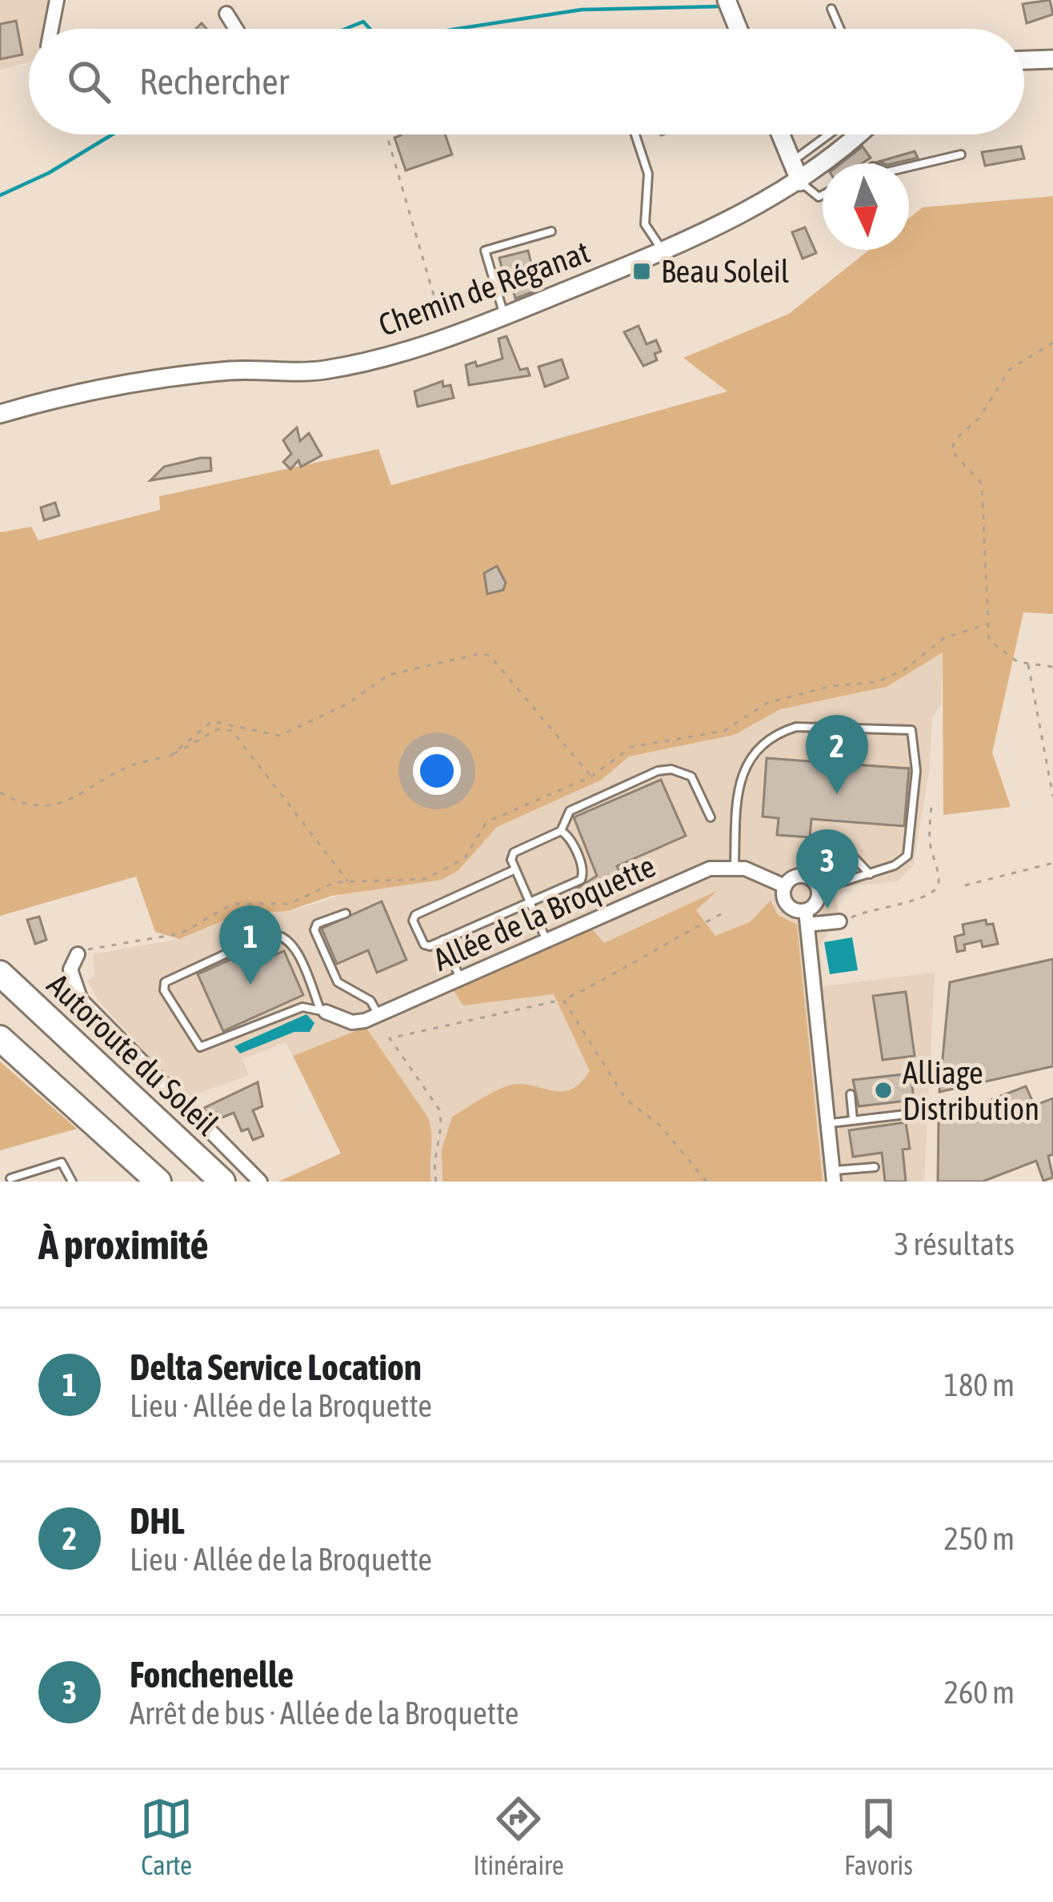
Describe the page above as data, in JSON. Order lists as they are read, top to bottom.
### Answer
{
  "streets": {
    "highway": ["Autoroute du Soleil"],
    "street": ["Chemin de Réganat", "Allée de la Broquette"]
  },
  "places": {
    "transit": ["Beau Soleil"],
    "other": ["Alliage Distribution"]
  },
  "north": "bottom",
  "page": {
    "search": "Rechercher",
    "pins": ["2", "3", "1"],
    "heading": ["À proximité", "3 résultats"],
    "list": [
      {
        "mark": "1",
        "name": "Delta Service Location",
        "note": "Lieu · Allée de la Broquette",
        "value": "180 m"
      },
      {
        "mark": "2",
        "name": "DHL",
        "note": "Lieu · Allée de la Broquette",
        "value": "250 m"
      },
      {
        "mark": "3",
        "name": "Fonchenelle",
        "note": "Arrêt de bus · Allée de la Broquette",
        "value": "260 m"
      }
    ],
    "nav": ["Carte", "Itinéraire", "Favoris"]
  }
}
